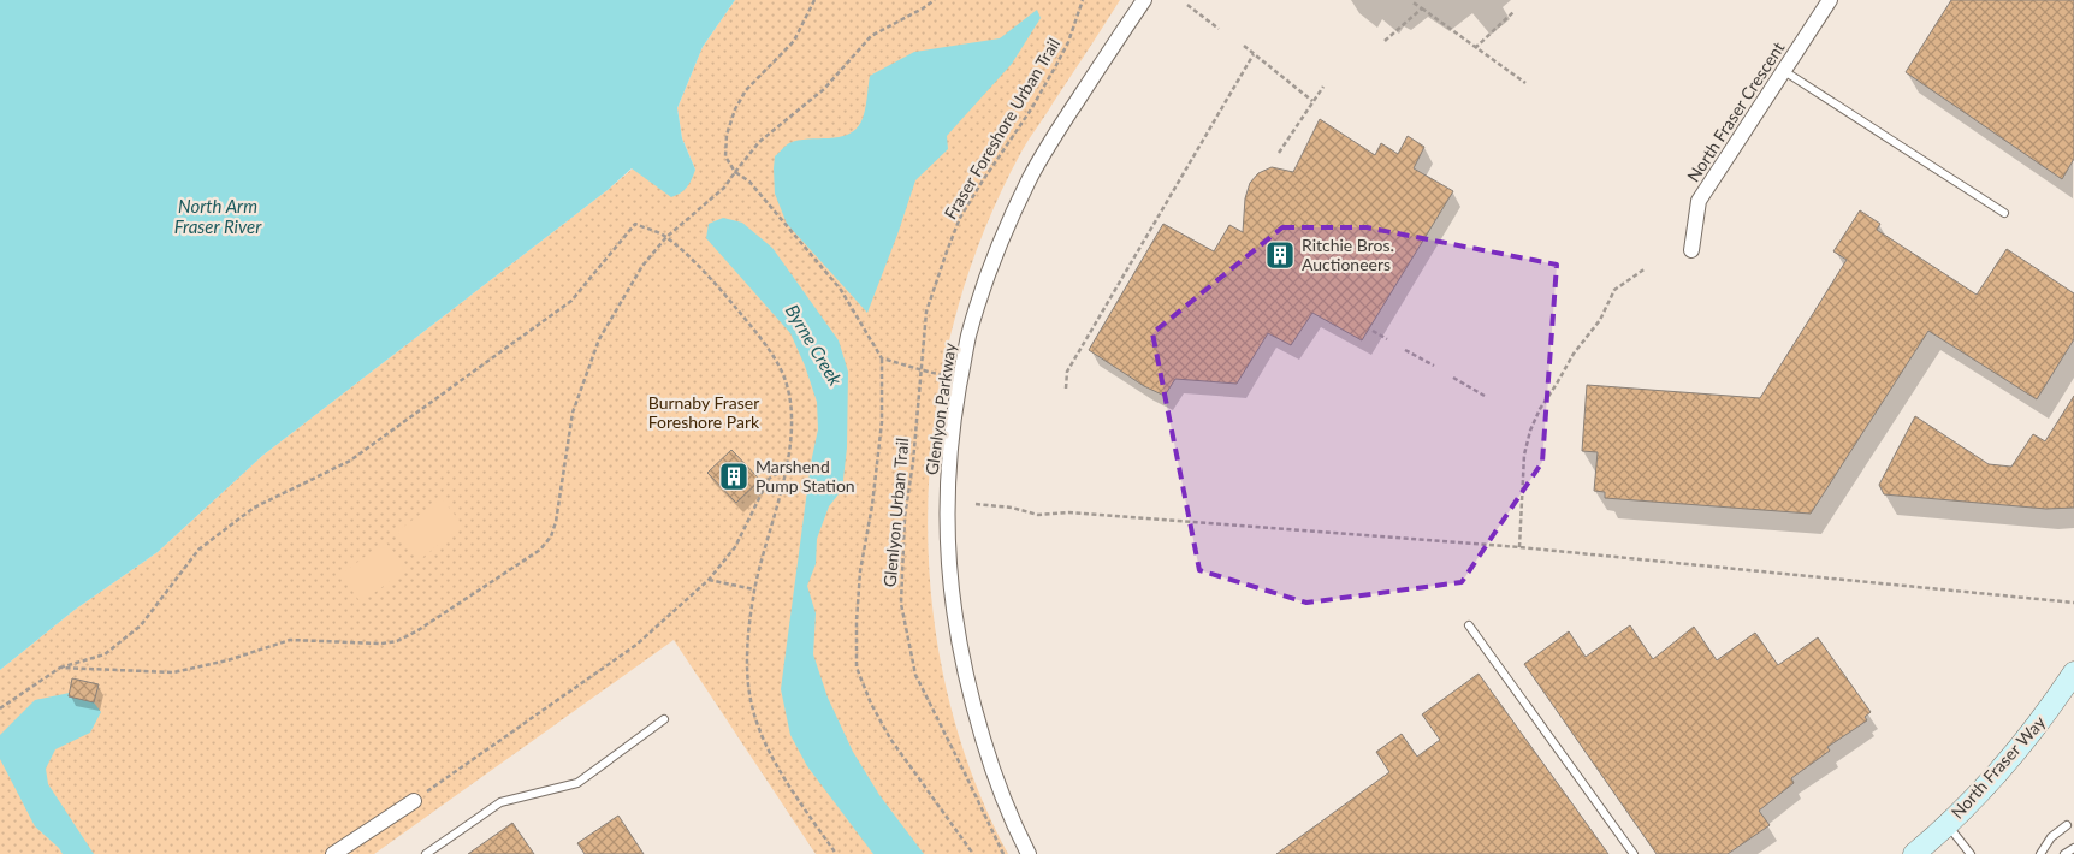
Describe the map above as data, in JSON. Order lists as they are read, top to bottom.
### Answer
{
  "streets": {
    "street": ["North Fraser Crescent", "Glenlyon Parkway", "North Fraser Way"],
    "path": ["Fraser Foreshore Urban Trail", "Glenlyon Urban Trail"]
  },
  "crossings": [
    ["Fraser Foreshore Urban Trail", "Glenlyon Urban Trail"]
  ],
  "water": ["North Arm Fraser River", "Byrne Creek"],
  "parks": ["Burnaby Fraser Foreshore Park"],
  "places": {
    "building": ["Ritchie Bros. Auctioneers", "Marshend Pump Station"]
  }
}
